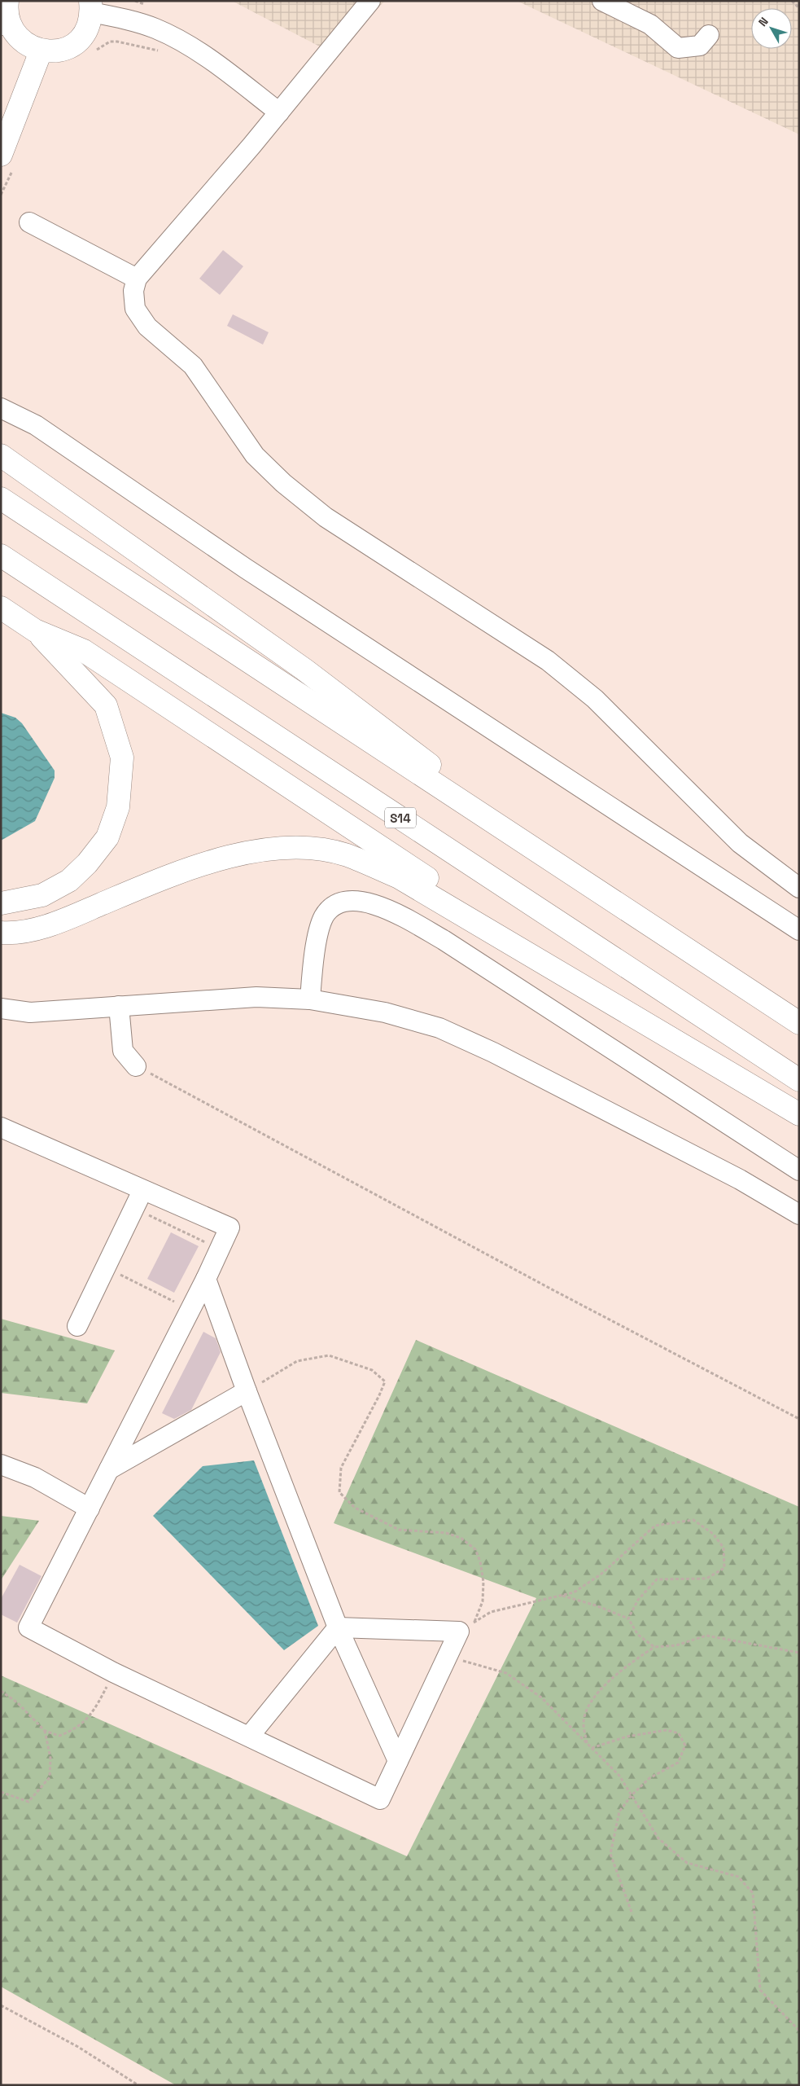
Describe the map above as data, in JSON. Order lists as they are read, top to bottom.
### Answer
{
  "streets": {
    "main road": ["S14"]
  },
  "north": "top left"
}
